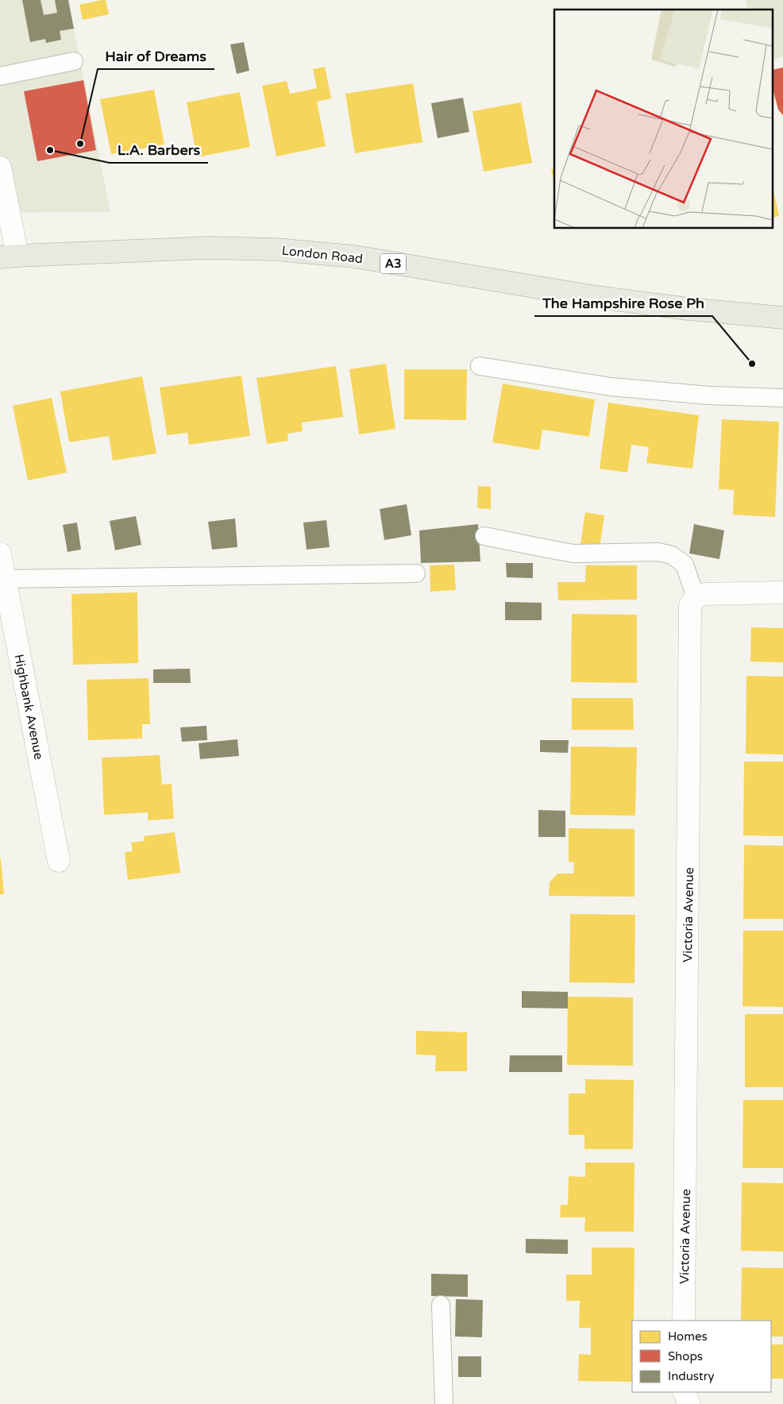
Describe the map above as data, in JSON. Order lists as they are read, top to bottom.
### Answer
{
  "streets": {
    "main road": ["London Road", "A3"],
    "street": ["Highbank Avenue", "Victoria Avenue"]
  },
  "places": ["Hair of Dreams", "L.A. Barbers", "The Hampshire Rose Ph"],
  "legend": ["Homes", "Shops", "Industry"]
}
